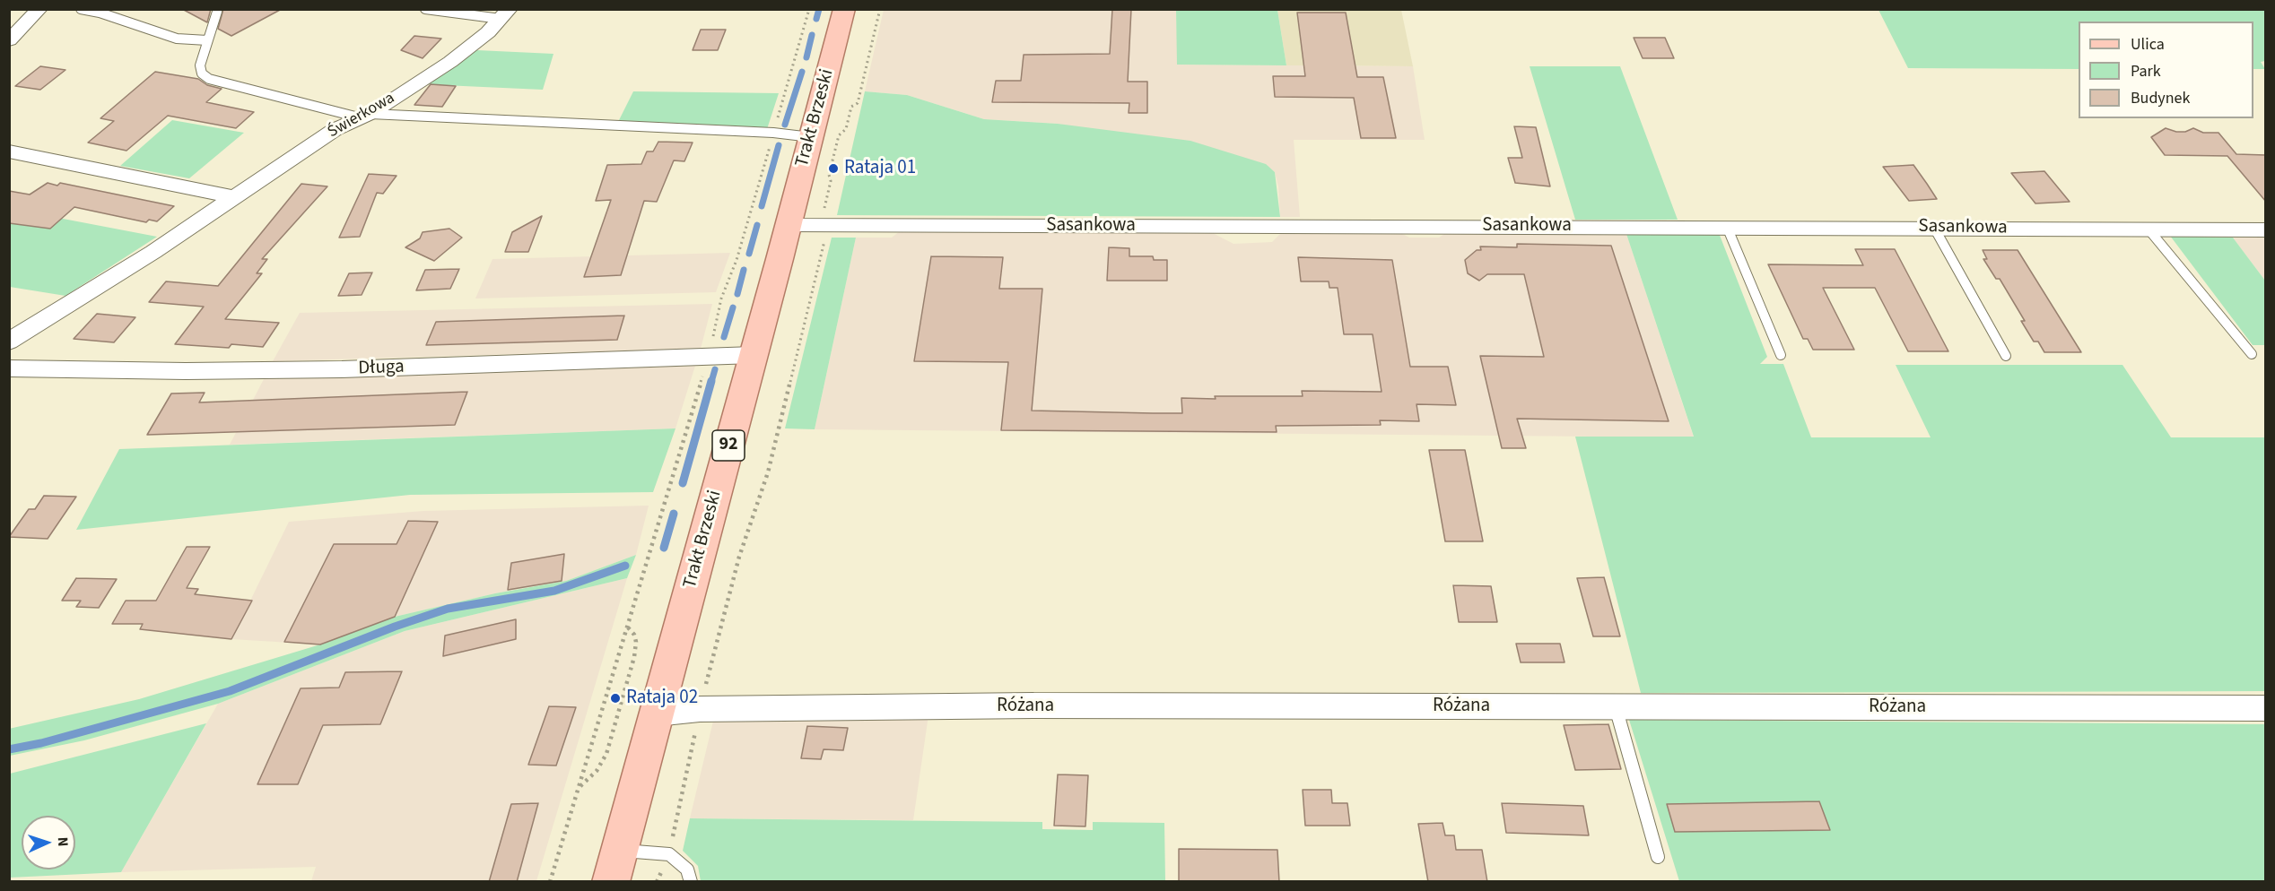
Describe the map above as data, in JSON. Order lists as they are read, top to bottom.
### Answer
{
  "streets": {
    "main road": ["Trakt Brzeski", "92"],
    "street": [
      "Świerkowa",
      "Sasankowa",
      "Długa",
      "Różana"
    ]
  },
  "crossings": [
    ["Trakt Brzeski", "Sasankowa"],
    ["Trakt Brzeski", "Długa"],
    ["Trakt Brzeski", "Różana"]
  ],
  "places": ["Rataja 01", "Rataja 02"],
  "legend": ["Ulica", "Park", "Budynek"],
  "north": "right"
}
